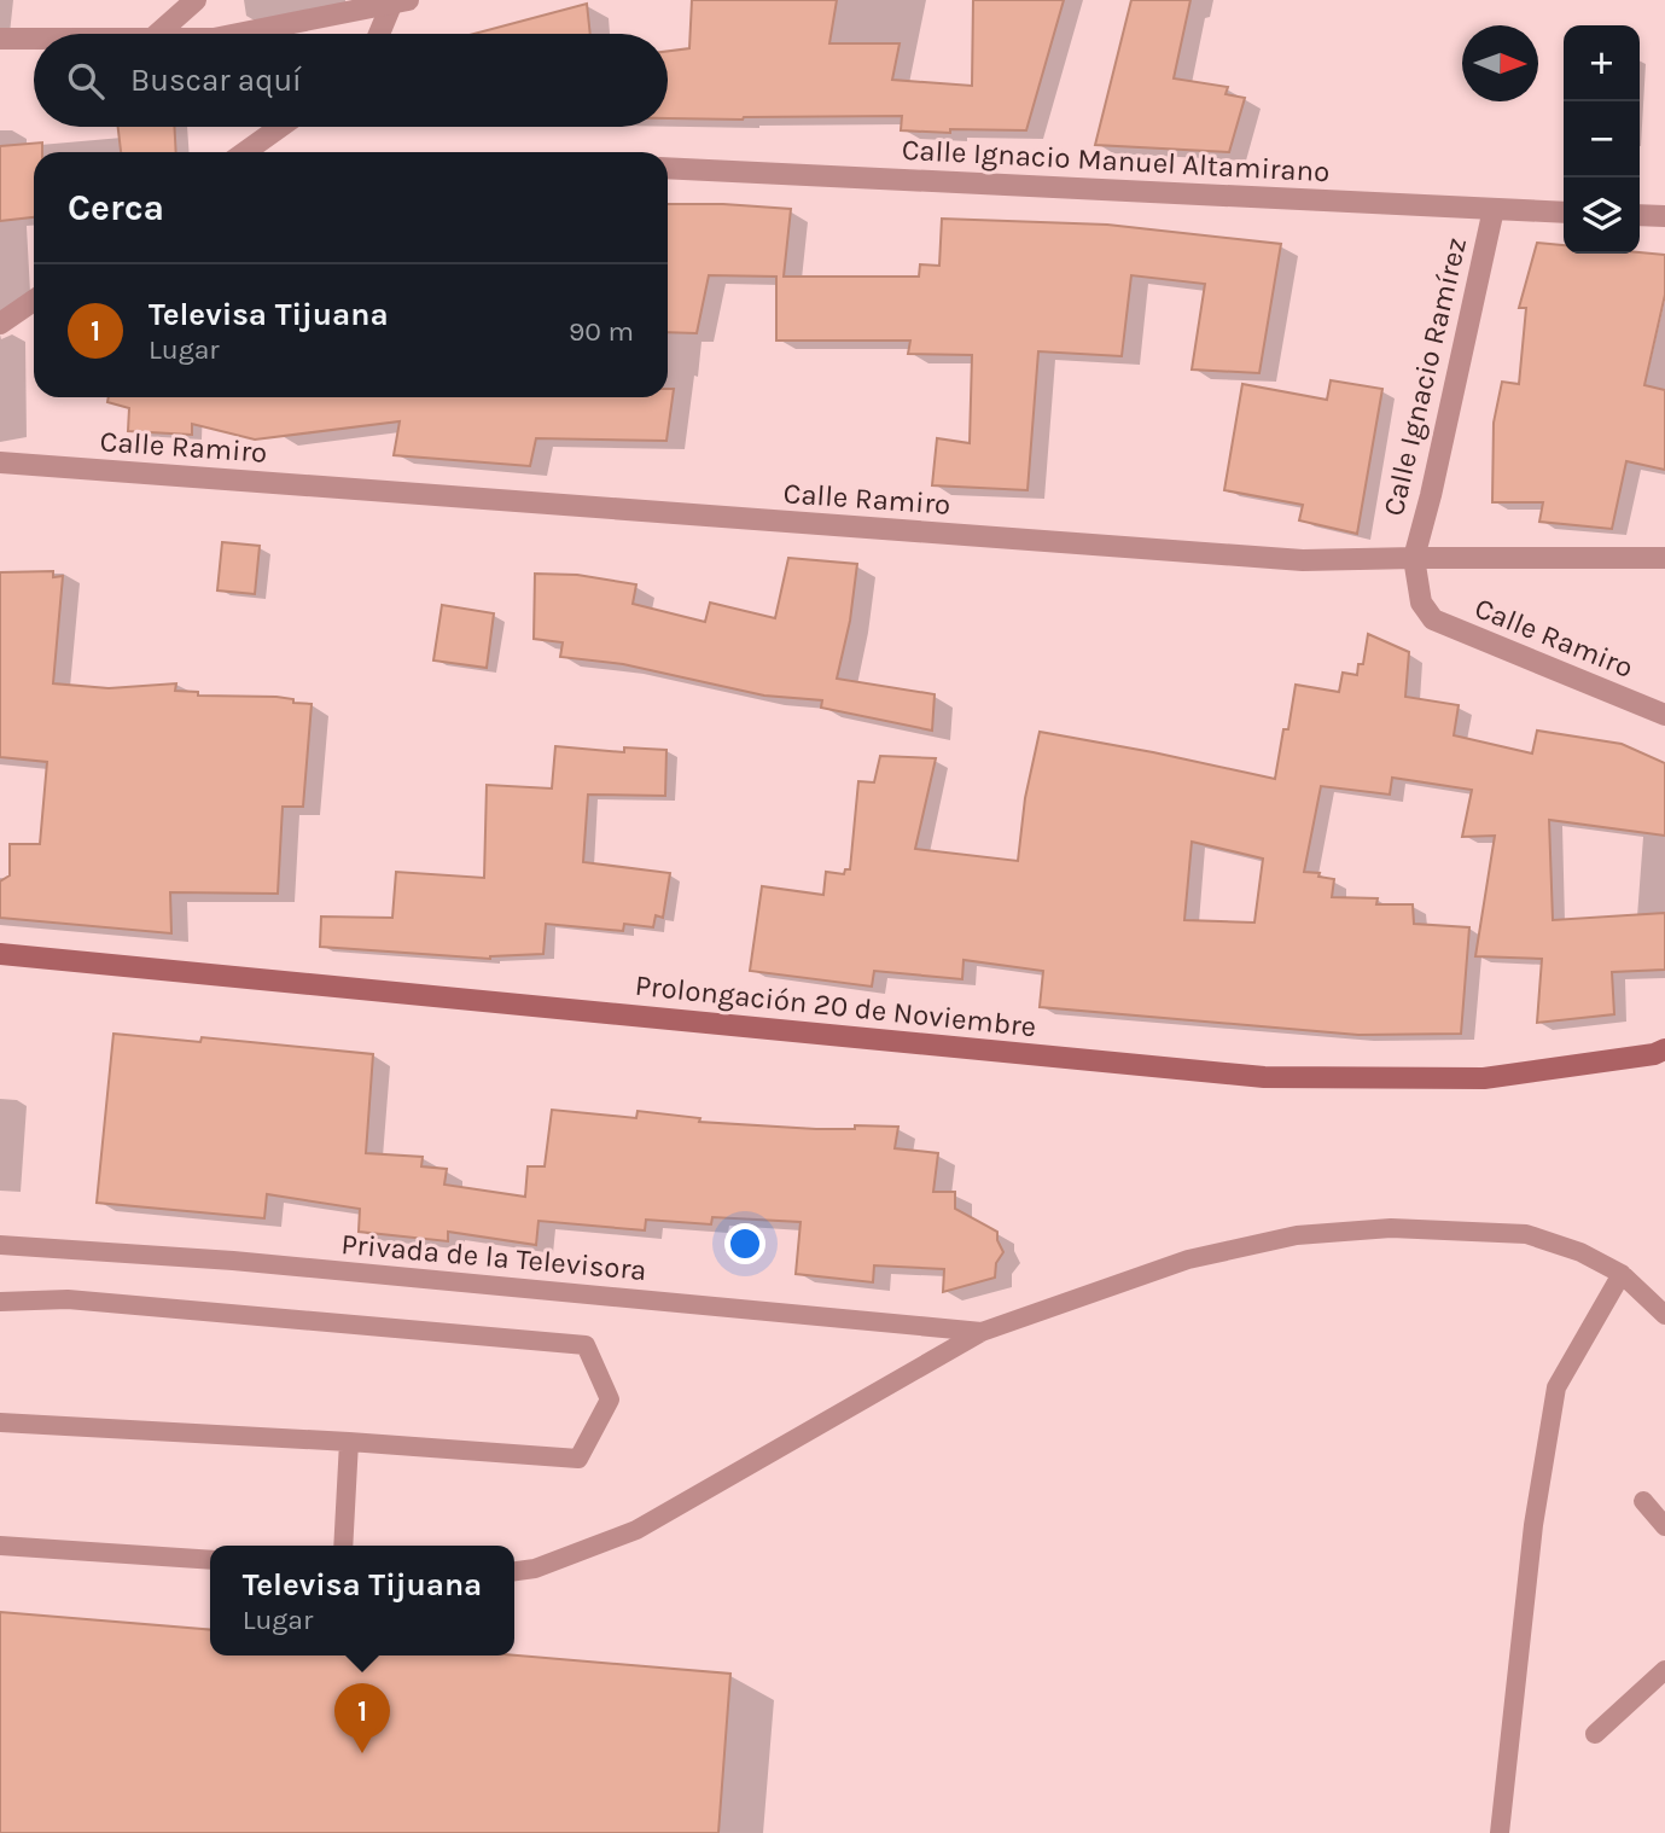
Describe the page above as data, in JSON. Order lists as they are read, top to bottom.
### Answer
{
  "streets": {
    "main road": ["Prolongación 20 de Noviembre"],
    "street": ["Calle Ignacio Manuel Altamirano", "Calle Ignacio Ramírez", "Calle Ramiro"],
    "lane": ["Privada de la Televisora"]
  },
  "crossings": [
    ["Calle Ignacio Manuel Altamirano", "Calle Ignacio Ramírez"],
    ["Calle Ignacio Ramírez", "Calle Ramiro"]
  ],
  "north": "right",
  "page": {
    "map_buttons": ["+", "−"],
    "search": "Buscar aquí",
    "heading": "Cerca",
    "list": [
      {
        "mark": "1",
        "name": "Televisa Tijuana",
        "note": "Lugar",
        "value": "90 m"
      }
    ],
    "popup": ["Televisa Tijuana", "Lugar"],
    "pins": "1"
  }
}
